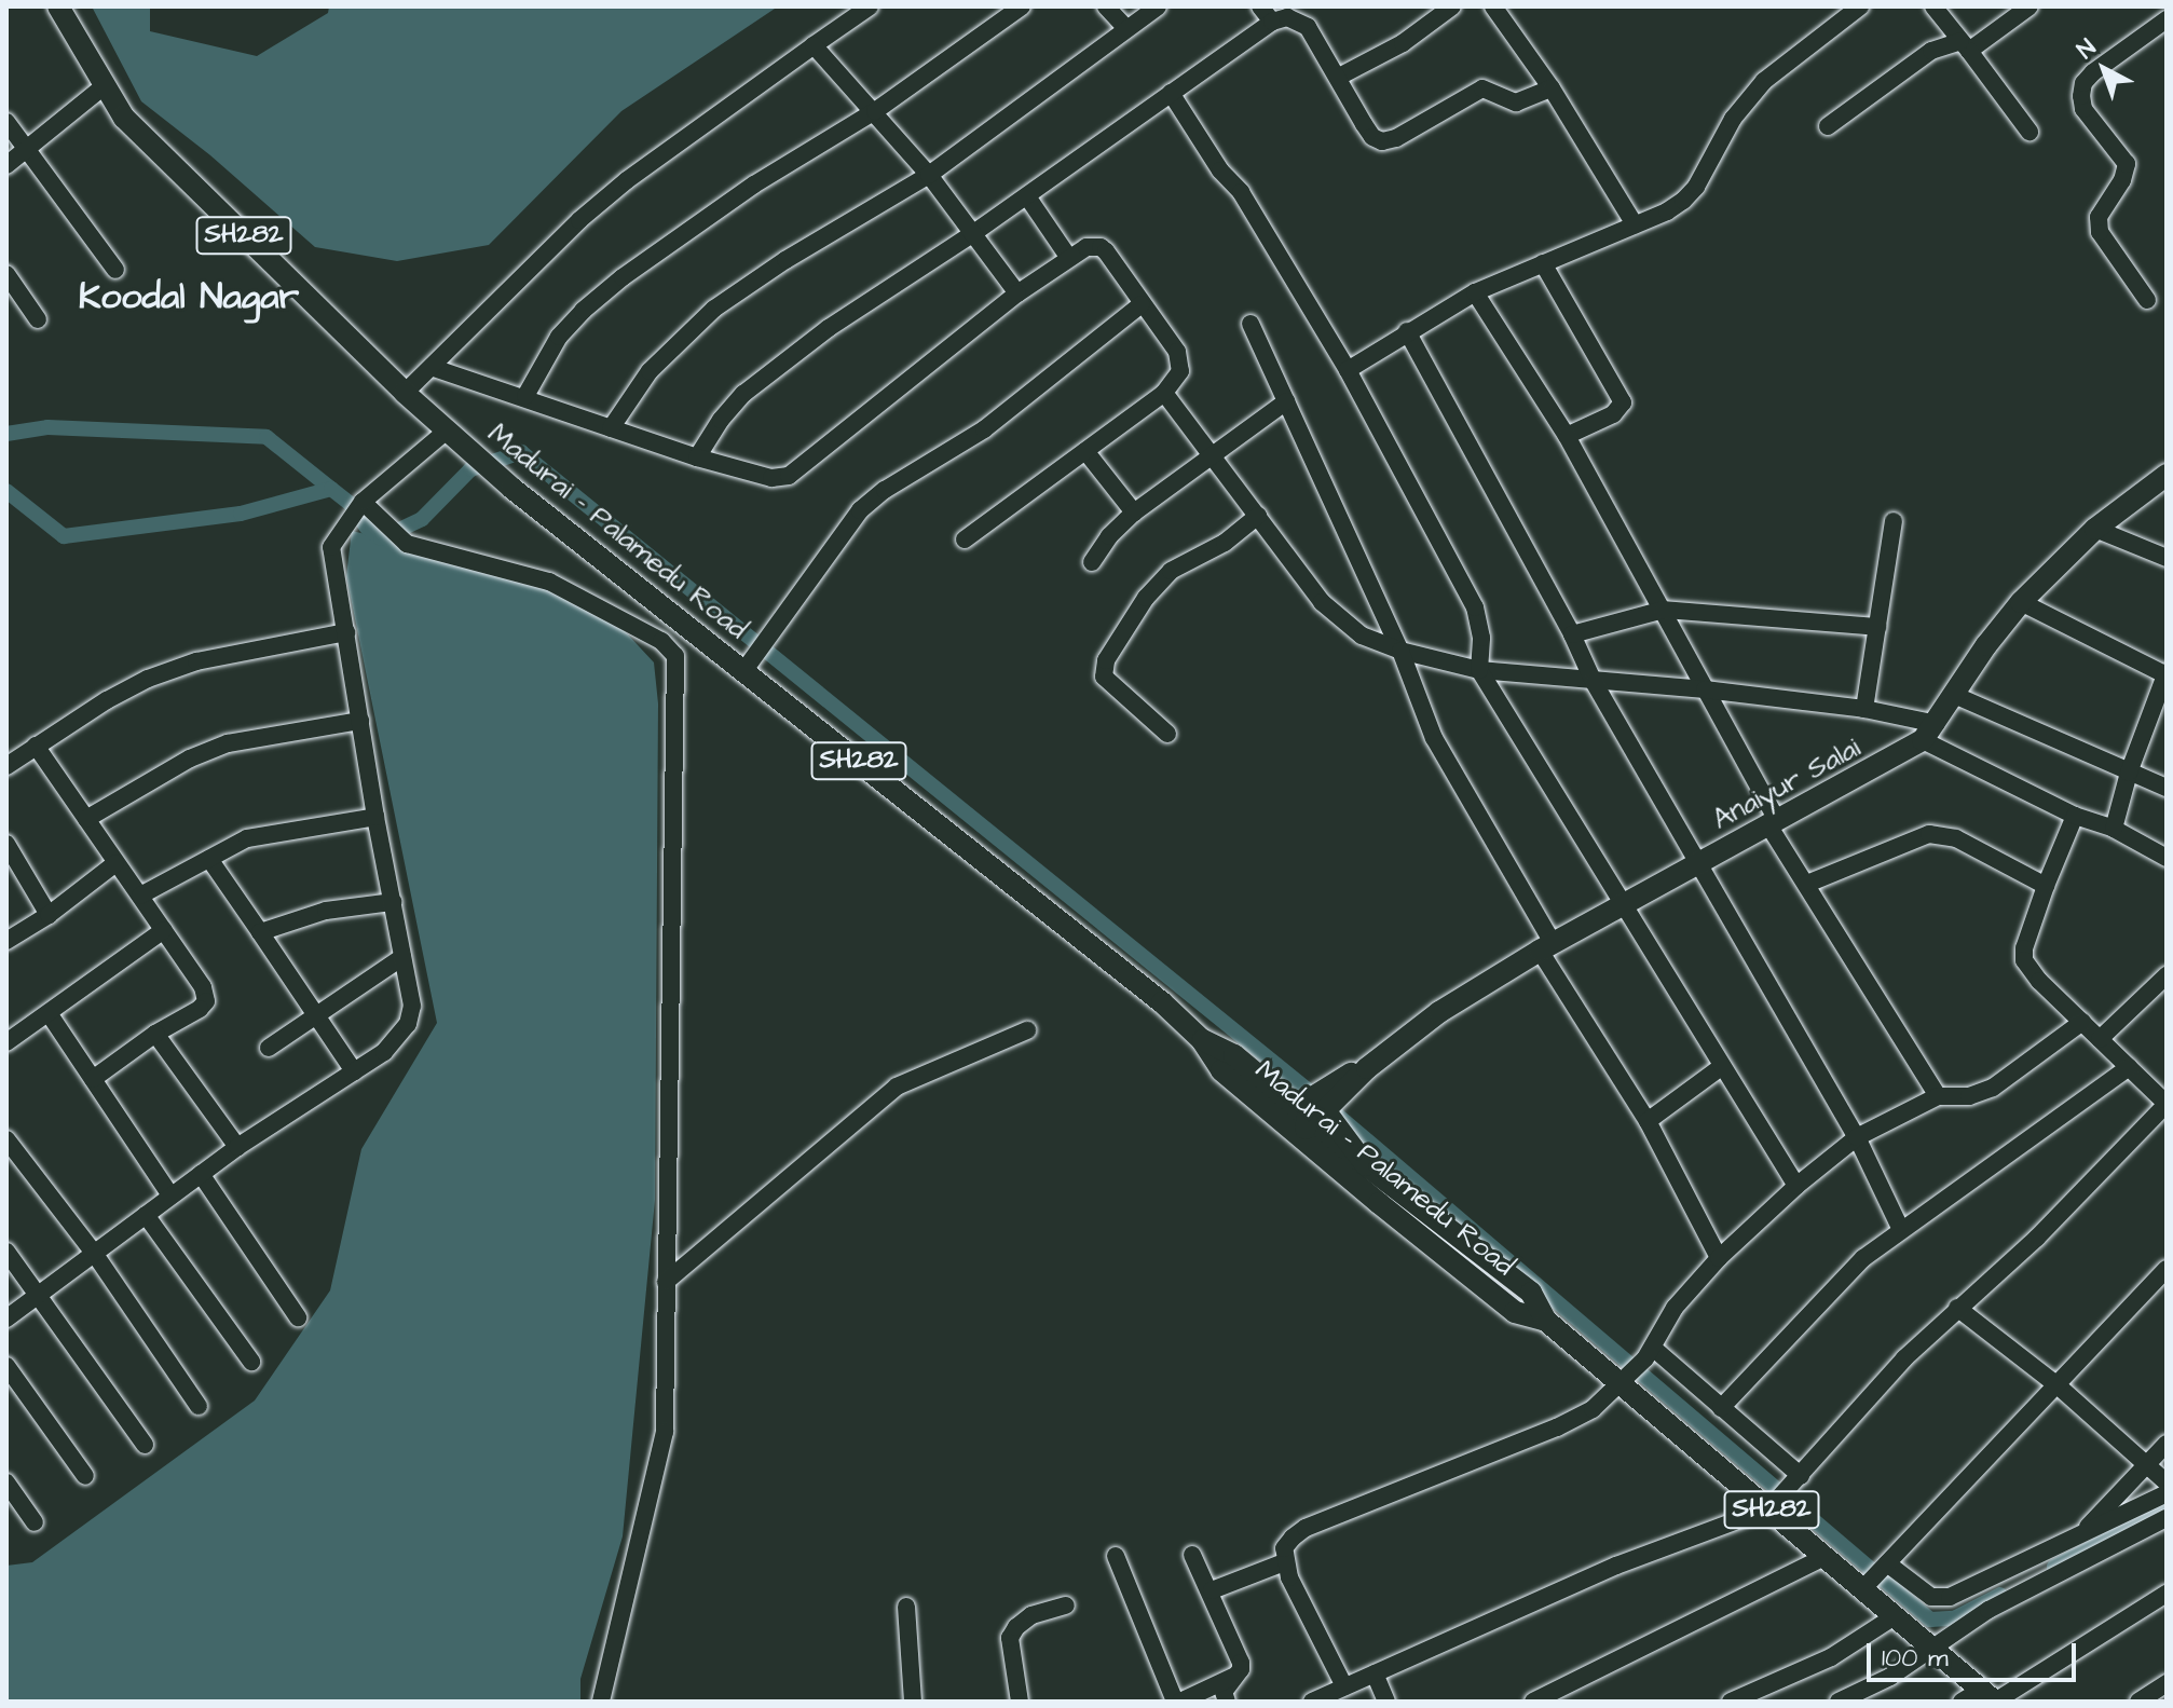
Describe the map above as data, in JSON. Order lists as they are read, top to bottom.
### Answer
{
  "streets": {
    "main road": ["SH282", "Madurai - Palamedu Road", "Anaiyur Salai"]
  },
  "crossings": [
    ["Madurai - Palamedu Road", "Anaiyur Salai"]
  ],
  "districts": ["Koodal Nagar"],
  "scale_bar": "100 m",
  "north": "top left"
}
